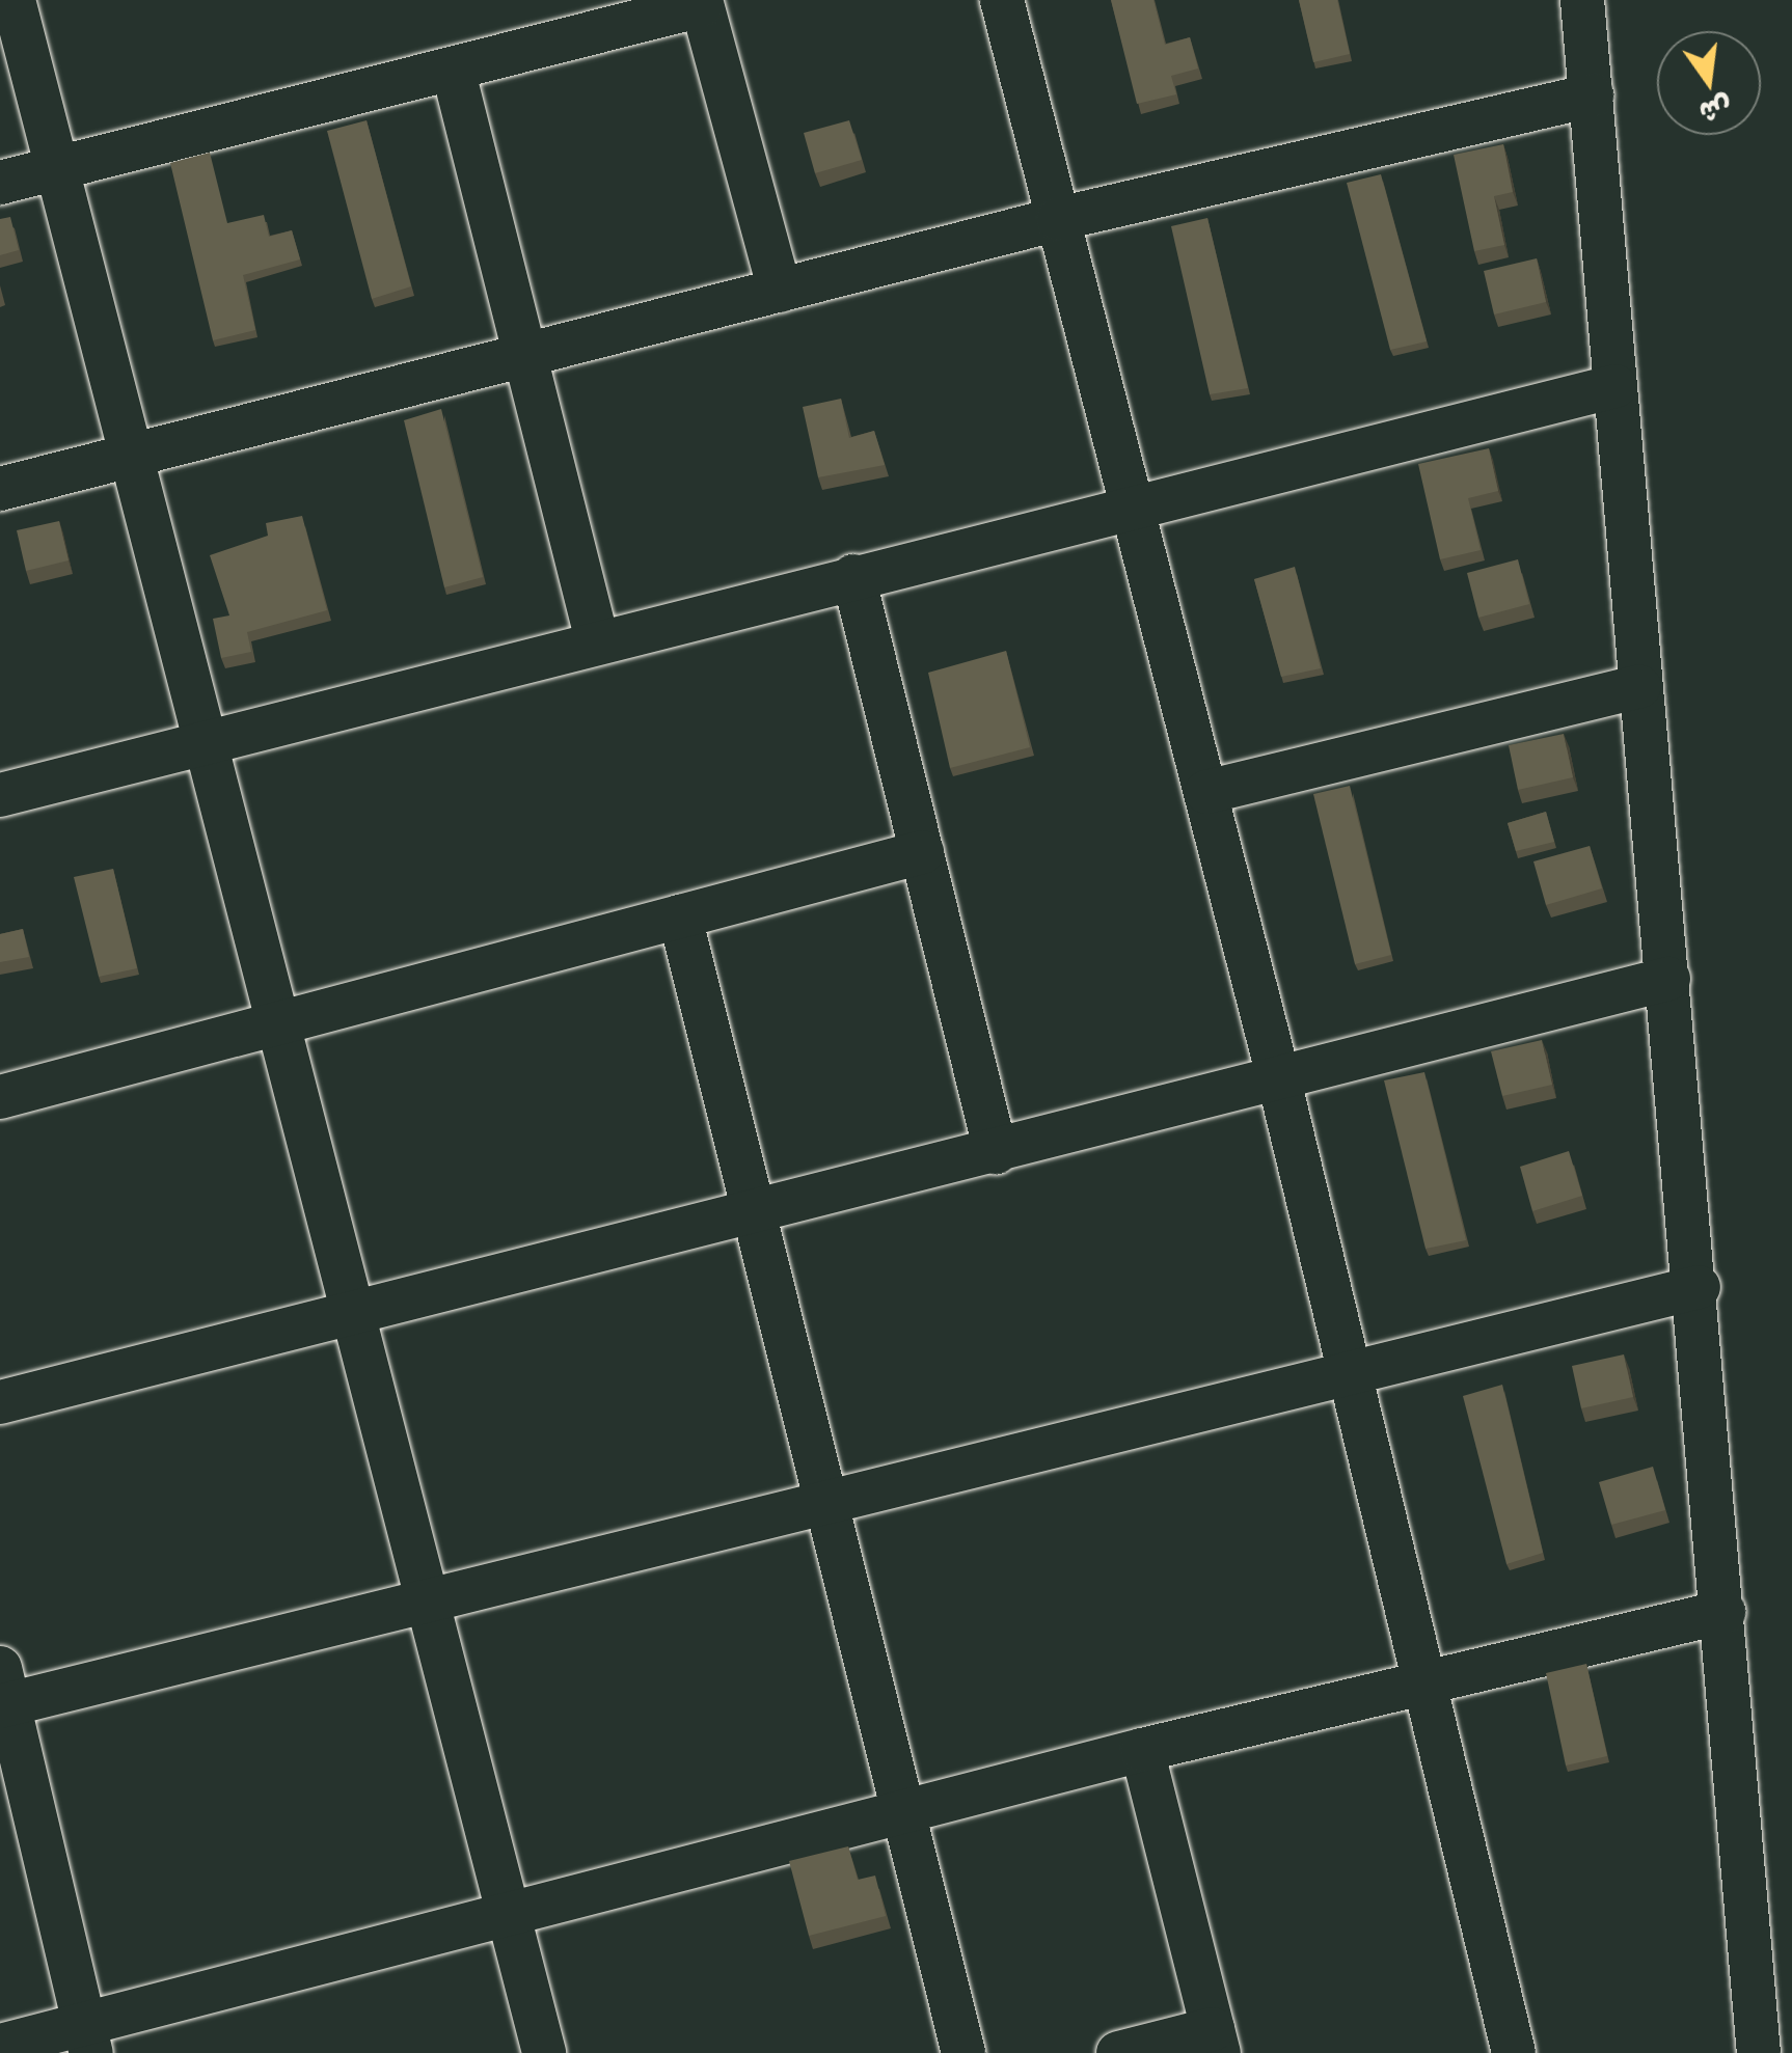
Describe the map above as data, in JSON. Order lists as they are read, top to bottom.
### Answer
{
  "north": "bottom"
}
